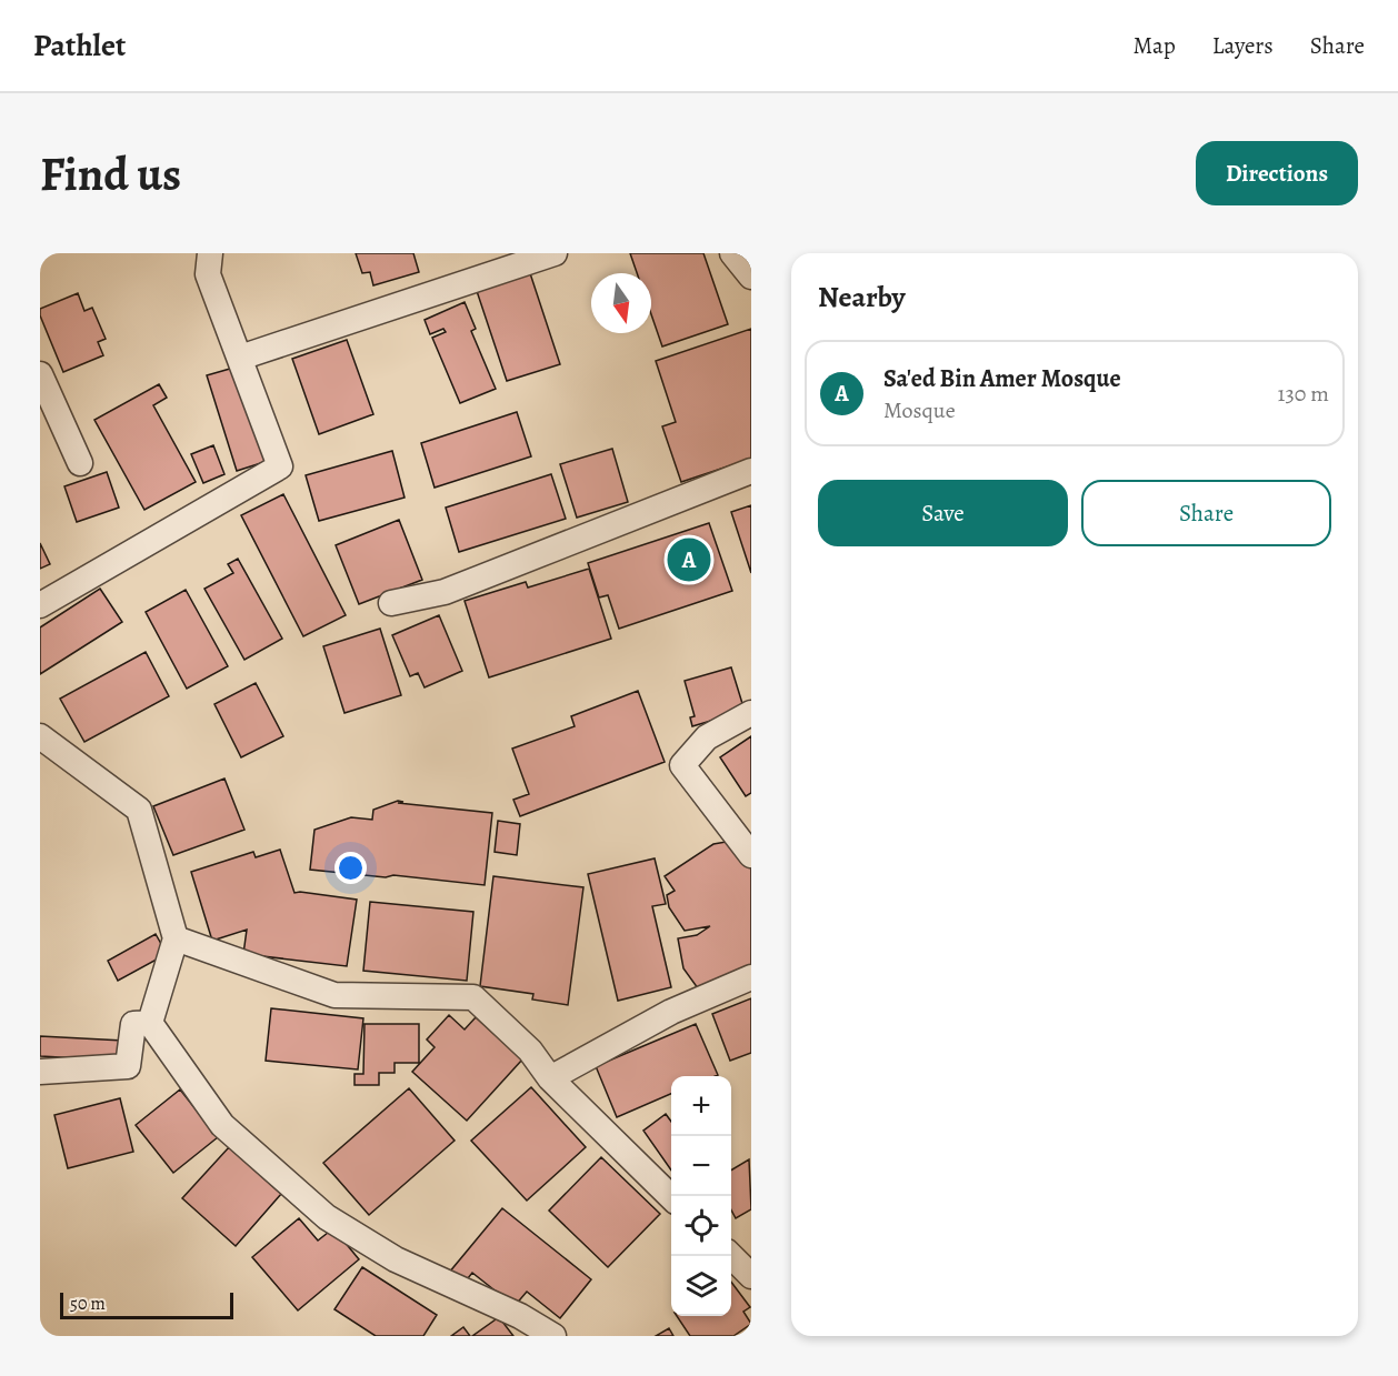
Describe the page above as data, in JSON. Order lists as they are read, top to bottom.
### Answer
{
  "scale_bar": "50 m",
  "north": "bottom",
  "page": {
    "header": "Pathlet",
    "nav": ["Map", "Layers", "Share"],
    "buttons": [
      "Directions",
      ["Save", "Share"]
    ],
    "title": "Find us",
    "heading": "Nearby",
    "list": [
      {
        "mark": "A",
        "name": "Sa'ed Bin Amer Mosque",
        "note": "Mosque",
        "value": "130 m"
      }
    ],
    "pins": "A",
    "map_buttons": ["+", "−"],
    "scale": "50 m"
  }
}
